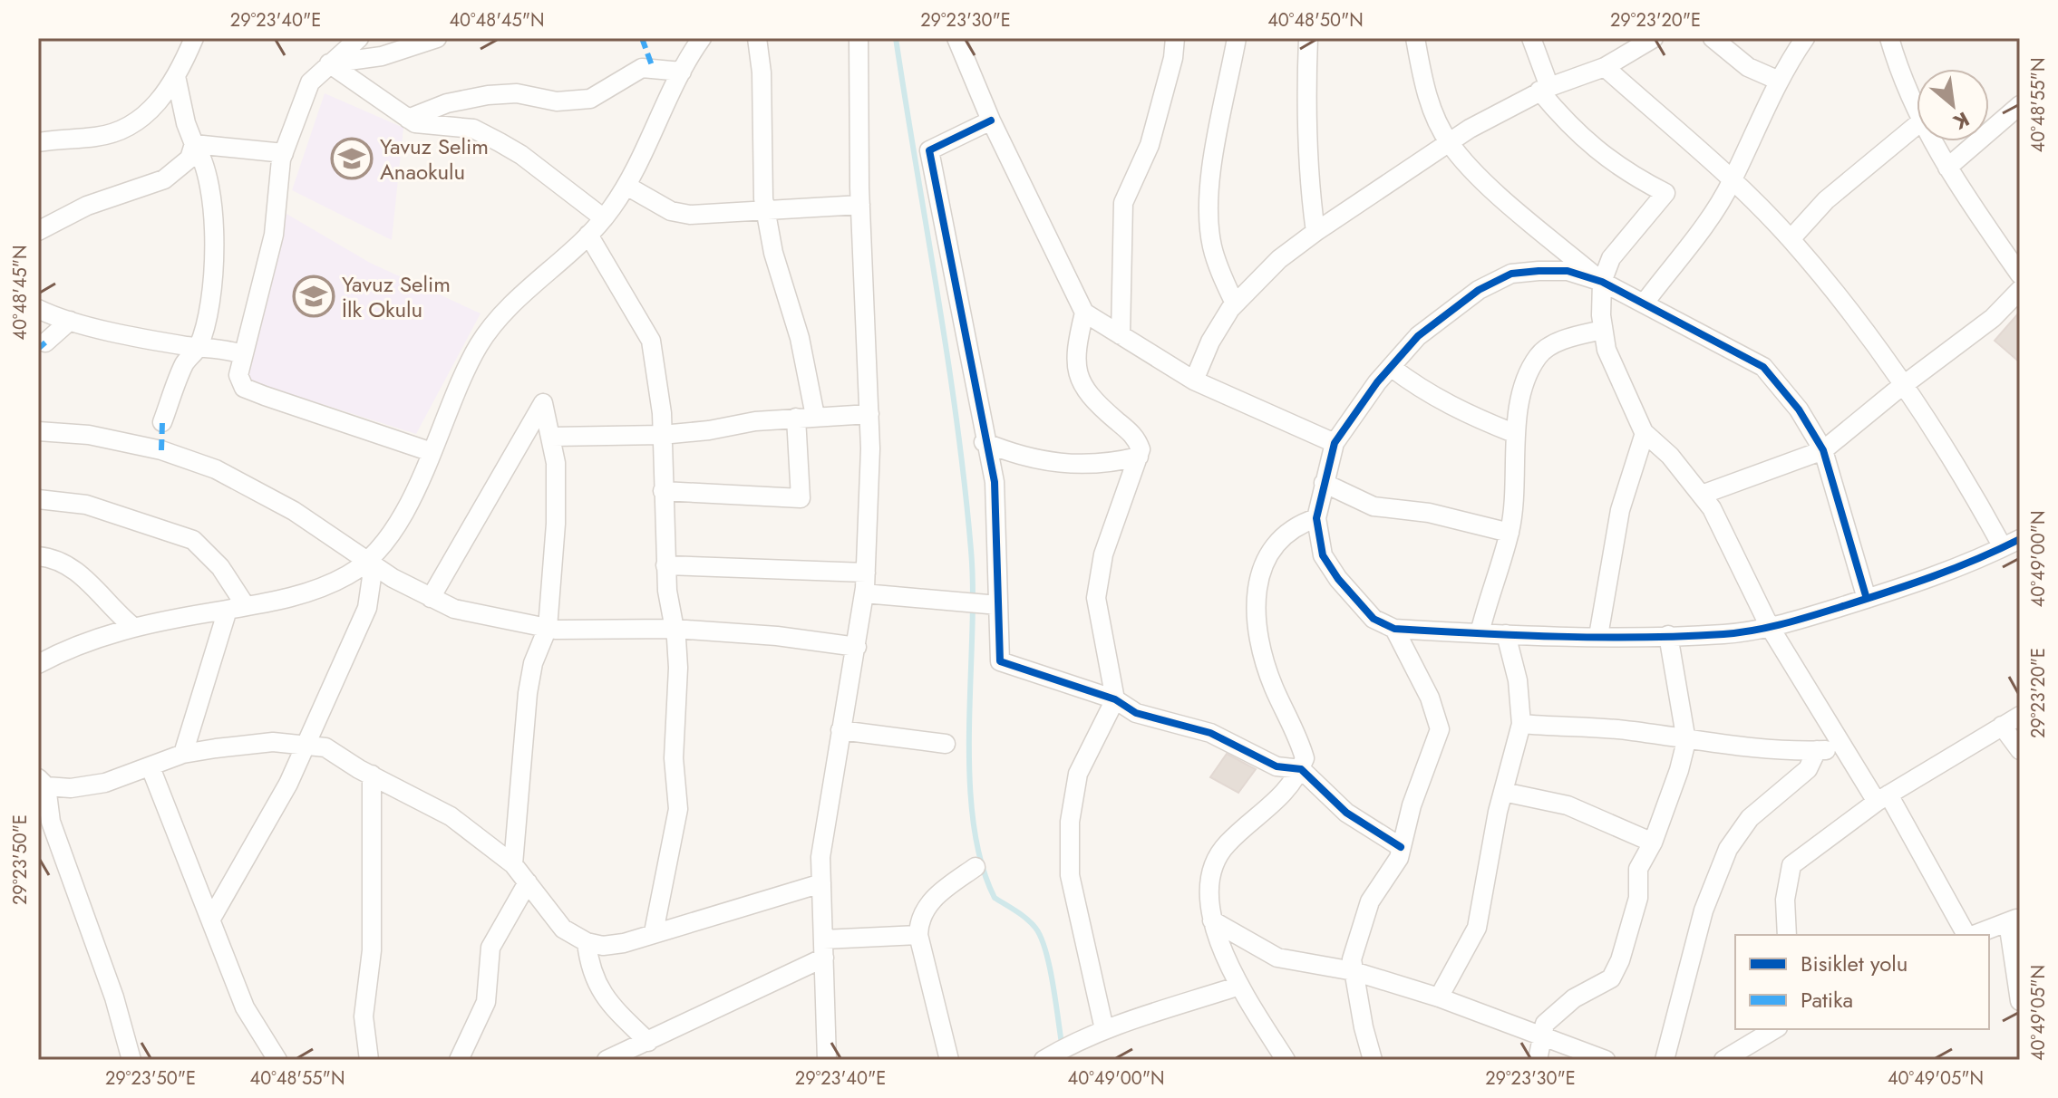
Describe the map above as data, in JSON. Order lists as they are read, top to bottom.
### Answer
{
  "places": {
    "school or university": ["Yavuz Selim Anaokulu", "Yavuz Selim İlk Okulu"]
  },
  "legend": ["Bisiklet yolu", "Patika"],
  "north": "bottom right",
  "coordinates": [
    "29°23'40\"E",
    "40°48'45\"N",
    "29°23'30\"E",
    "40°48'50\"N",
    "29°23'20\"E",
    "40°48'55\"N",
    "40°49'00\"N",
    "29°23'50\"E",
    "40°49'05\"N"
  ]
}
